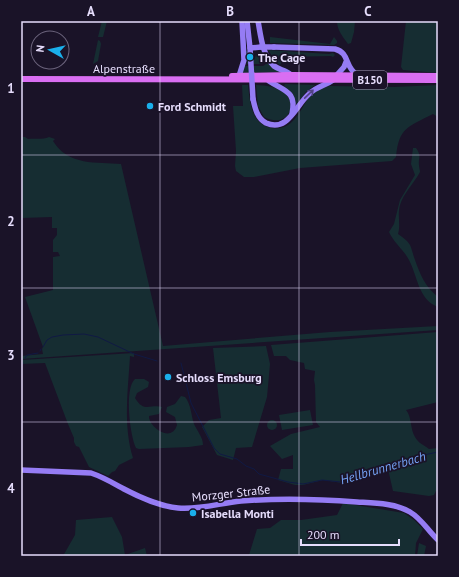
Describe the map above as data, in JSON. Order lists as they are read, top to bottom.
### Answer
{
  "streets": {
    "main road": ["Alpenstraße", "B150"],
    "street": ["Morzger Straße"]
  },
  "water": ["Hellbrunnerbach"],
  "places": [
    "The Cage",
    "Ford Schmidt",
    "Schloss Emsburg",
    "Isabella Monti"
  ],
  "scale_bar": "200 m",
  "north": "left",
  "grid": {
    "columns": ["A", "B", "C"],
    "rows": [
      "1",
      "2",
      "3",
      "4"
    ]
  }
}
